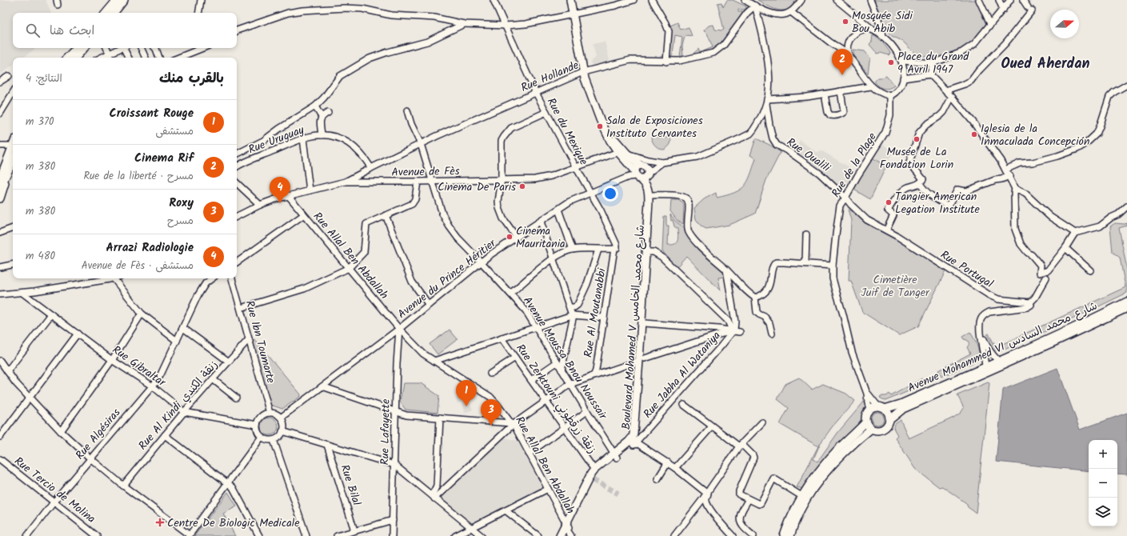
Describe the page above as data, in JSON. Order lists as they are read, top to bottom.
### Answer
{
  "streets": {
    "main road": ["Boulevard Mohamed V شارع محمد الخامس", "Avenue Mohammed VI شارع محمد السادس"],
    "street": [
      "Rue Hollande",
      "Rue du Mexique",
      "Rue Uruguay",
      "Rue Oualili",
      "Rue de la Plage",
      "Avenue de Fès",
      "Rue Allal Ben Abdallah",
      "Rue Portugal",
      "Avenue du Prince Héritier",
      "Rue Al Moutanabbi",
      "Rue Ibn Toumarte",
      "Avenue Moussa Bnou Noussair",
      "Rue Gibraltar",
      "Rue Jabha Al Wataniya",
      "Rue Zerktouni زنقة زرقطوني",
      "Rue Al Kindi زنقة الكندي",
      "Rue Lafayette",
      "Rue Algésiras",
      "Rue Bilal",
      "Rue Tercio de Molina"
    ]
  },
  "crossings": [
    ["Rue Hollande", "Rue du Mexique"],
    ["Rue Hollande", "Rue Uruguay"],
    ["Rue Hollande", "Avenue de Fès"],
    ["Rue Hollande", "Avenue Moussa Bnou Noussair"],
    ["Rue du Mexique", "Avenue de Fès"],
    ["Rue du Mexique", "Avenue du Prince Héritier"],
    ["Rue du Mexique", "Rue Al Moutanabbi"],
    ["Rue Oualili", "Rue de la Plage"],
    ["Rue Oualili", "Rue Portugal"],
    ["Rue Oualili", "Avenue du Prince Héritier"],
    ["Rue de la Plage", "Rue Portugal"],
    ["Avenue de Fès", "Rue Allal Ben Abdallah"],
    ["Avenue de Fès", "Avenue Moussa Bnou Noussair"],
    ["Rue Allal Ben Abdallah", "Avenue du Prince Héritier"],
    ["Rue Allal Ben Abdallah", "Boulevard Mohamed V شارع محمد الخامس"],
    ["Rue Allal Ben Abdallah", "Rue Lafayette"],
    ["Avenue du Prince Héritier", "Rue Ibn Toumarte"],
    ["Avenue du Prince Héritier", "Avenue Moussa Bnou Noussair"],
    ["Avenue du Prince Héritier", "Rue Gibraltar"],
    ["Avenue du Prince Héritier", "Rue Lafayette"],
    ["Boulevard Mohamed V شارع محمد الخامس", "Avenue Moussa Bnou Noussair"],
    ["Boulevard Mohamed V شارع محمد الخامس", "Rue Jabha Al Wataniya"],
    ["Boulevard Mohamed V شارع محمد الخامس", "Rue Zerktouni زنقة زرقطوني"],
    ["Rue Ibn Toumarte", "Rue Gibraltar"],
    ["Rue Ibn Toumarte", "Rue Al Kindi زنقة الكندي"],
    ["Rue Gibraltar", "Rue Al Kindi زنقة الكندي"],
    ["Rue Gibraltar", "Rue Algésiras"],
    ["Rue Algésiras", "Rue Tercio de Molina"]
  ],
  "districts": ["Oued Aherdan"],
  "parks": ["Cimetière Juif de Tanger"],
  "places": {
    "other": [
      "Mosquée Sidi Bou Abib",
      "Place du Grand 9 Avril 1947",
      "Sala de Exposiciones Instituto Cervantes",
      "Iglesia de la Inmaculada Concepción",
      "Musée de La Fondation Lorin",
      "Cinema De Paris",
      "Tangier American Legation Institute",
      "Cinema Mauritania"
    ],
    "health": ["Centre De Biologic Medicale"]
  },
  "north": "right",
  "page": {
    "search": "ابحث هنا",
    "pins": [
      "2",
      "4",
      "1",
      "3"
    ],
    "heading": ["بالقرب منك", "النتائج: 4"],
    "list": [
      {
        "mark": "1",
        "name": "Croissant Rouge",
        "note": "مستشفى",
        "value": "370 m"
      },
      {
        "mark": "2",
        "name": "Cinema Rif",
        "note": "مسرح · Rue de la liberté",
        "value": "380 m"
      },
      {
        "mark": "3",
        "name": "Roxy",
        "note": "مسرح",
        "value": "380 m"
      },
      {
        "mark": "4",
        "name": "Arrazi Radiologie",
        "note": "مستشفى · Avenue de Fès",
        "value": "480 m"
      }
    ],
    "map_buttons": ["+", "−"]
  }
}
